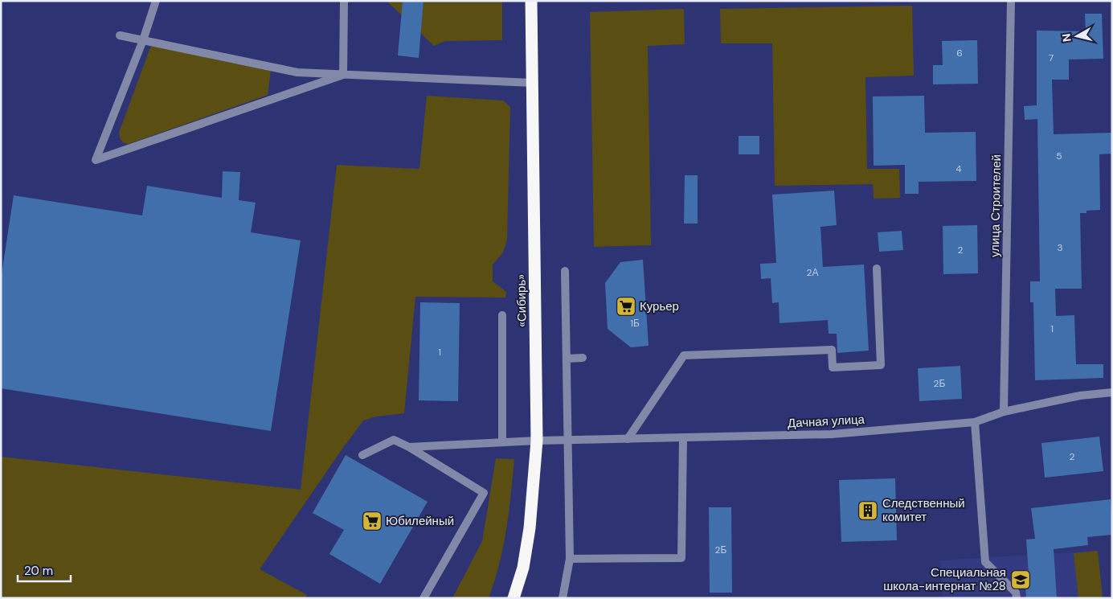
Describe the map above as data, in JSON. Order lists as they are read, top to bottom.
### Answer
{
  "streets": {
    "highway": ["«Сибирь»"],
    "street": ["улица Строителей", "Дачная улица"]
  },
  "crossings": [
    ["улица Строителей", "Дачная улица"],
    ["«Сибирь»", "Дачная улица"]
  ],
  "places": {
    "supermarket": ["Курьер", "Юбилейный"],
    "building": ["Следственный комитет"],
    "school or university": ["Специальная школа-интернат №28"]
  },
  "house_numbers": [
    "6",
    "7",
    "5",
    "4",
    "3",
    "2",
    "2А",
    "1Б",
    "1",
    "1",
    "2Б",
    "2",
    "2Б"
  ],
  "scale_bar": "20 m",
  "north": "left"
}
